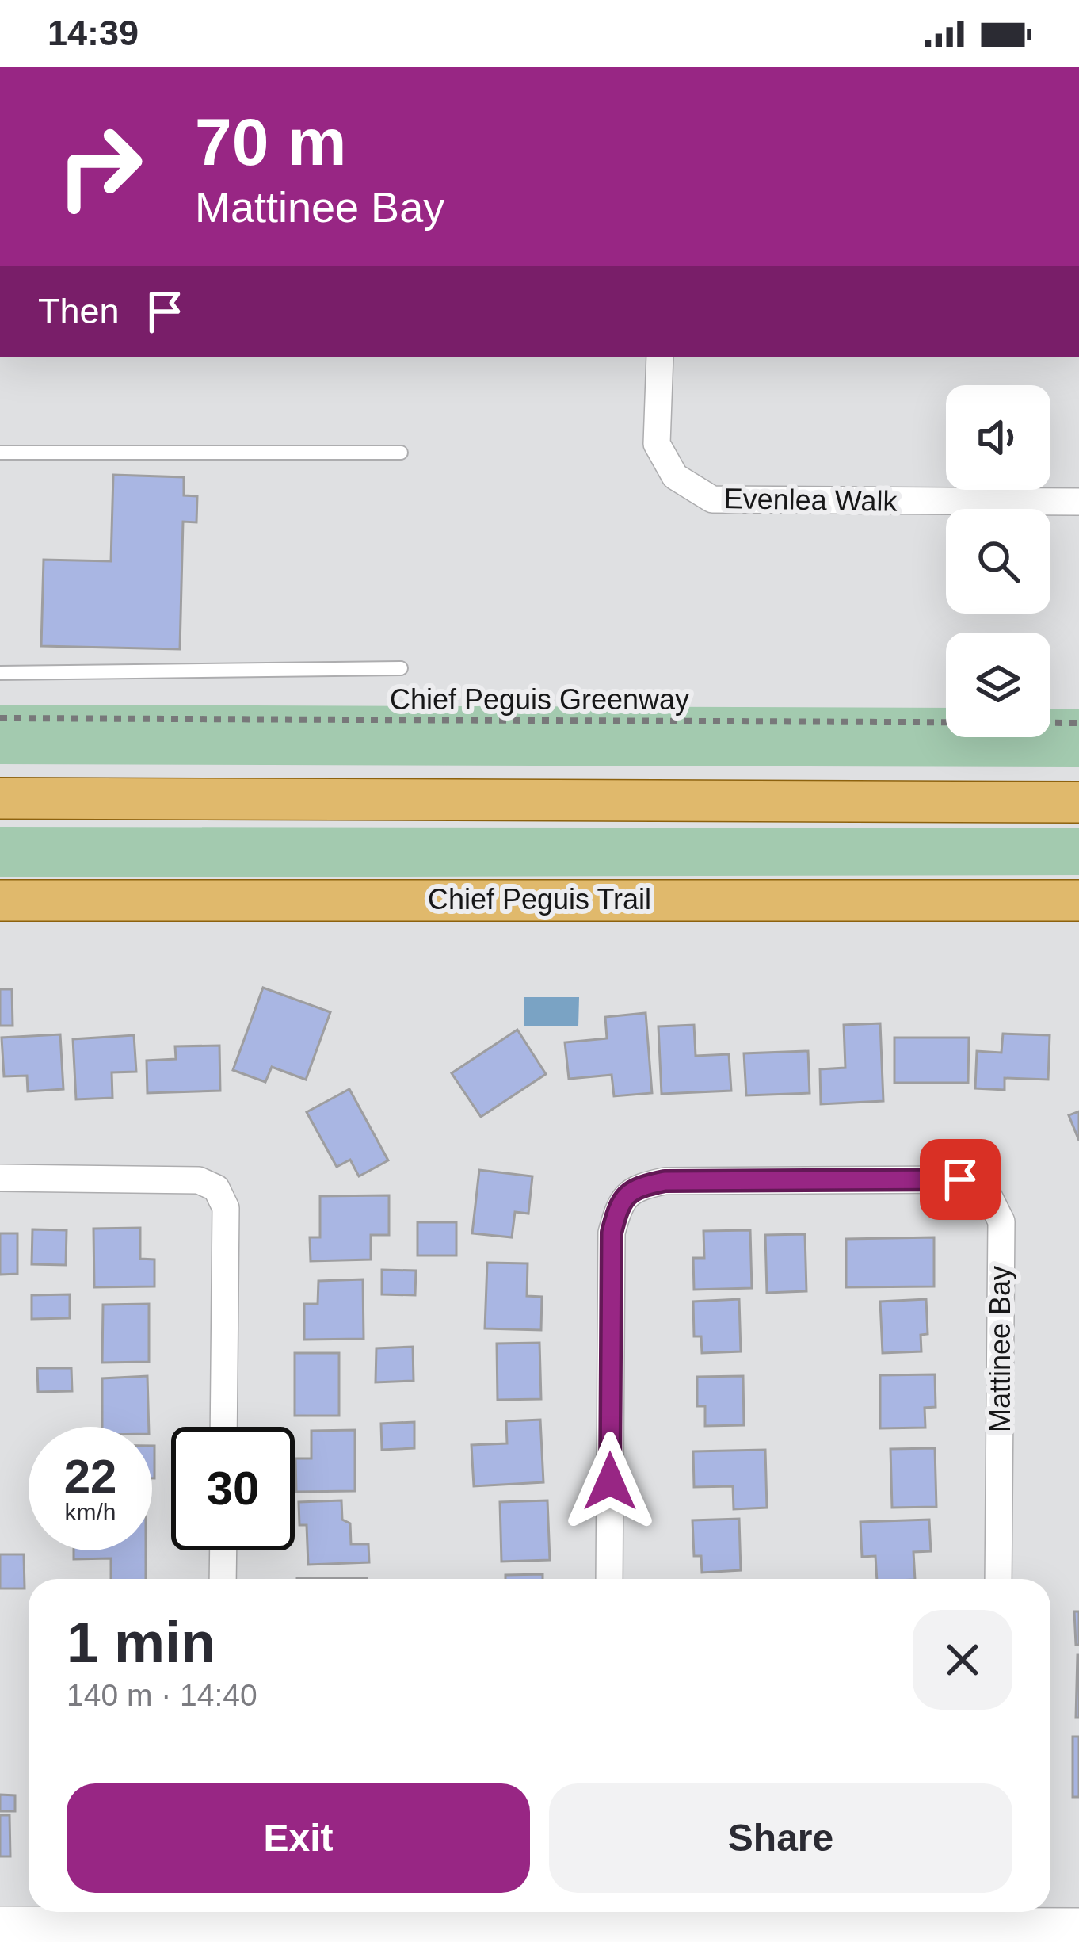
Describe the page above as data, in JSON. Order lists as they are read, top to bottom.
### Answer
{
  "streets": {
    "main road": ["Chief Peguis Trail"],
    "street": ["Evenlea Walk", "Mattinee Bay"],
    "path": ["Chief Peguis Greenway"]
  },
  "page": {
    "status": "14:39",
    "turn": ["70 m", "Mattinee Bay"],
    "then": "Then",
    "speed": "22 km/h",
    "limit": "30",
    "heading": ["1 min", "140 m · 14:40"],
    "buttons": ["Exit", "Share"]
  }
}
